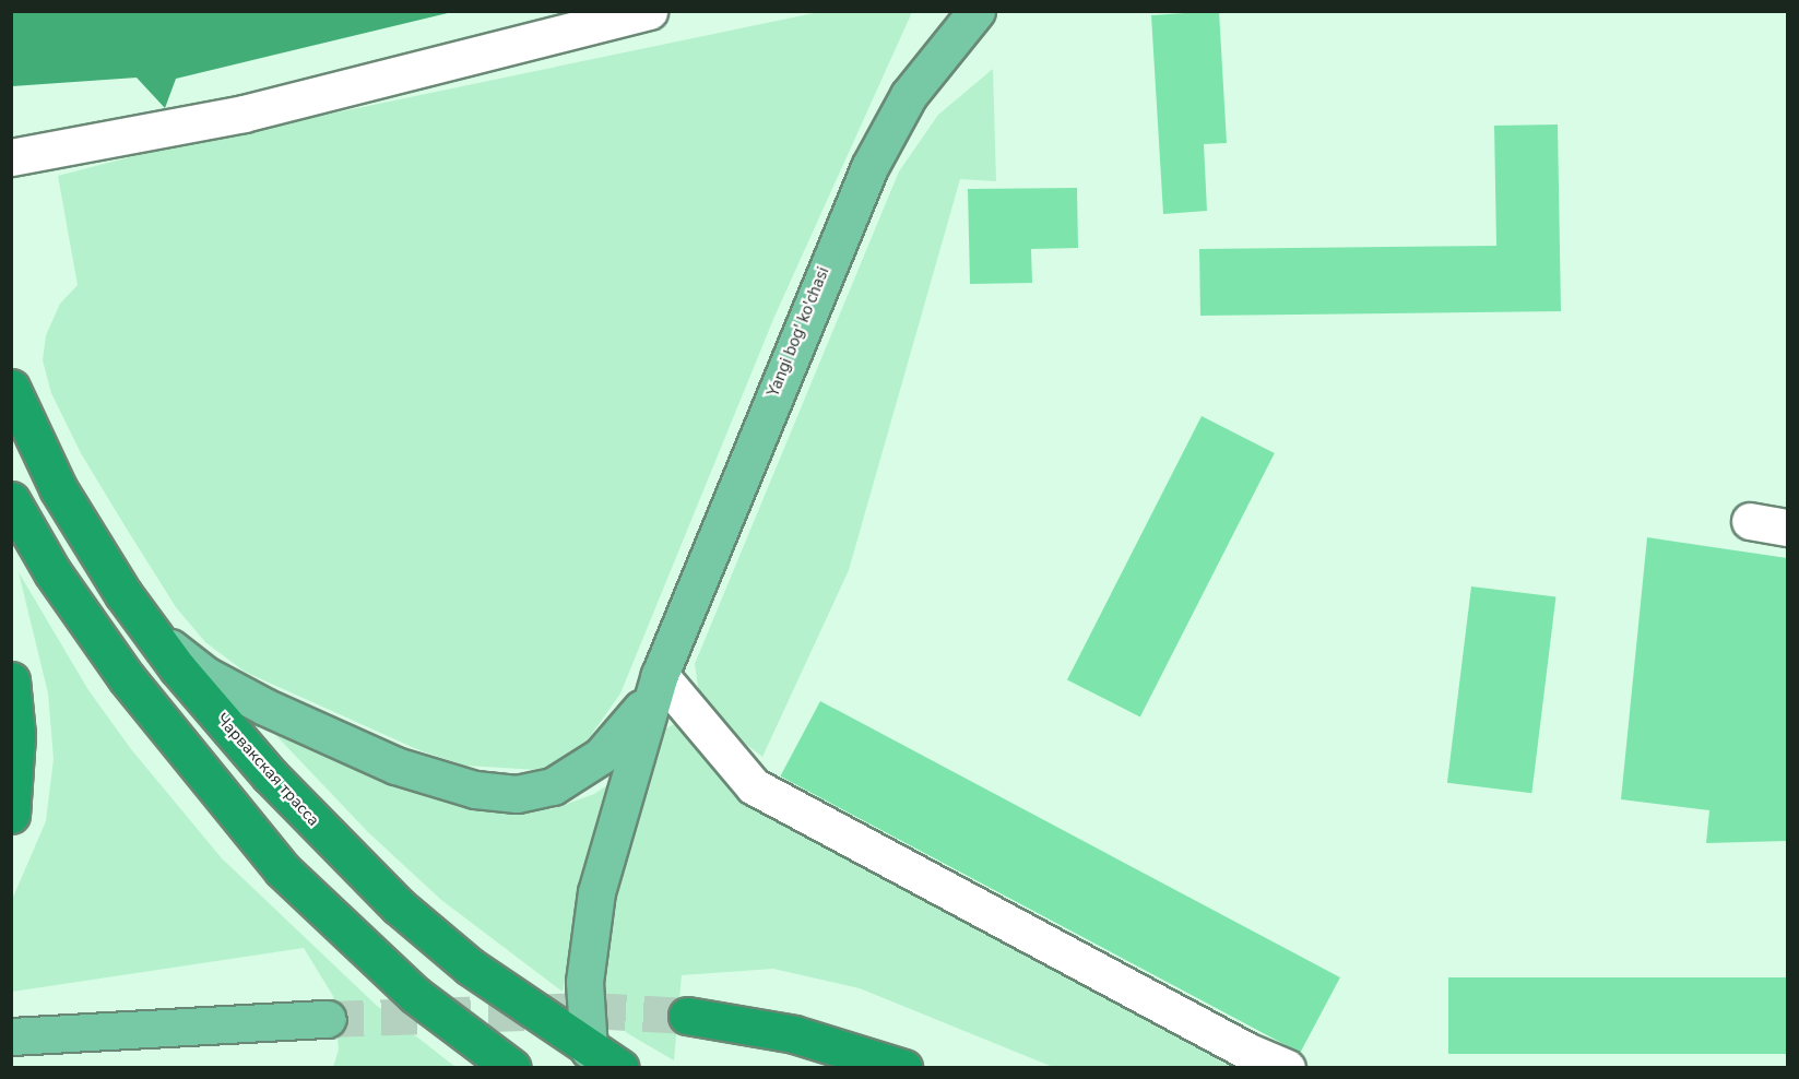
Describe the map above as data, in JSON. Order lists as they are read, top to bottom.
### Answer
{
  "streets": {
    "highway": ["Чарвакская трасса"],
    "main road": ["Yangi bog' ko'chasi"]
  }
}
